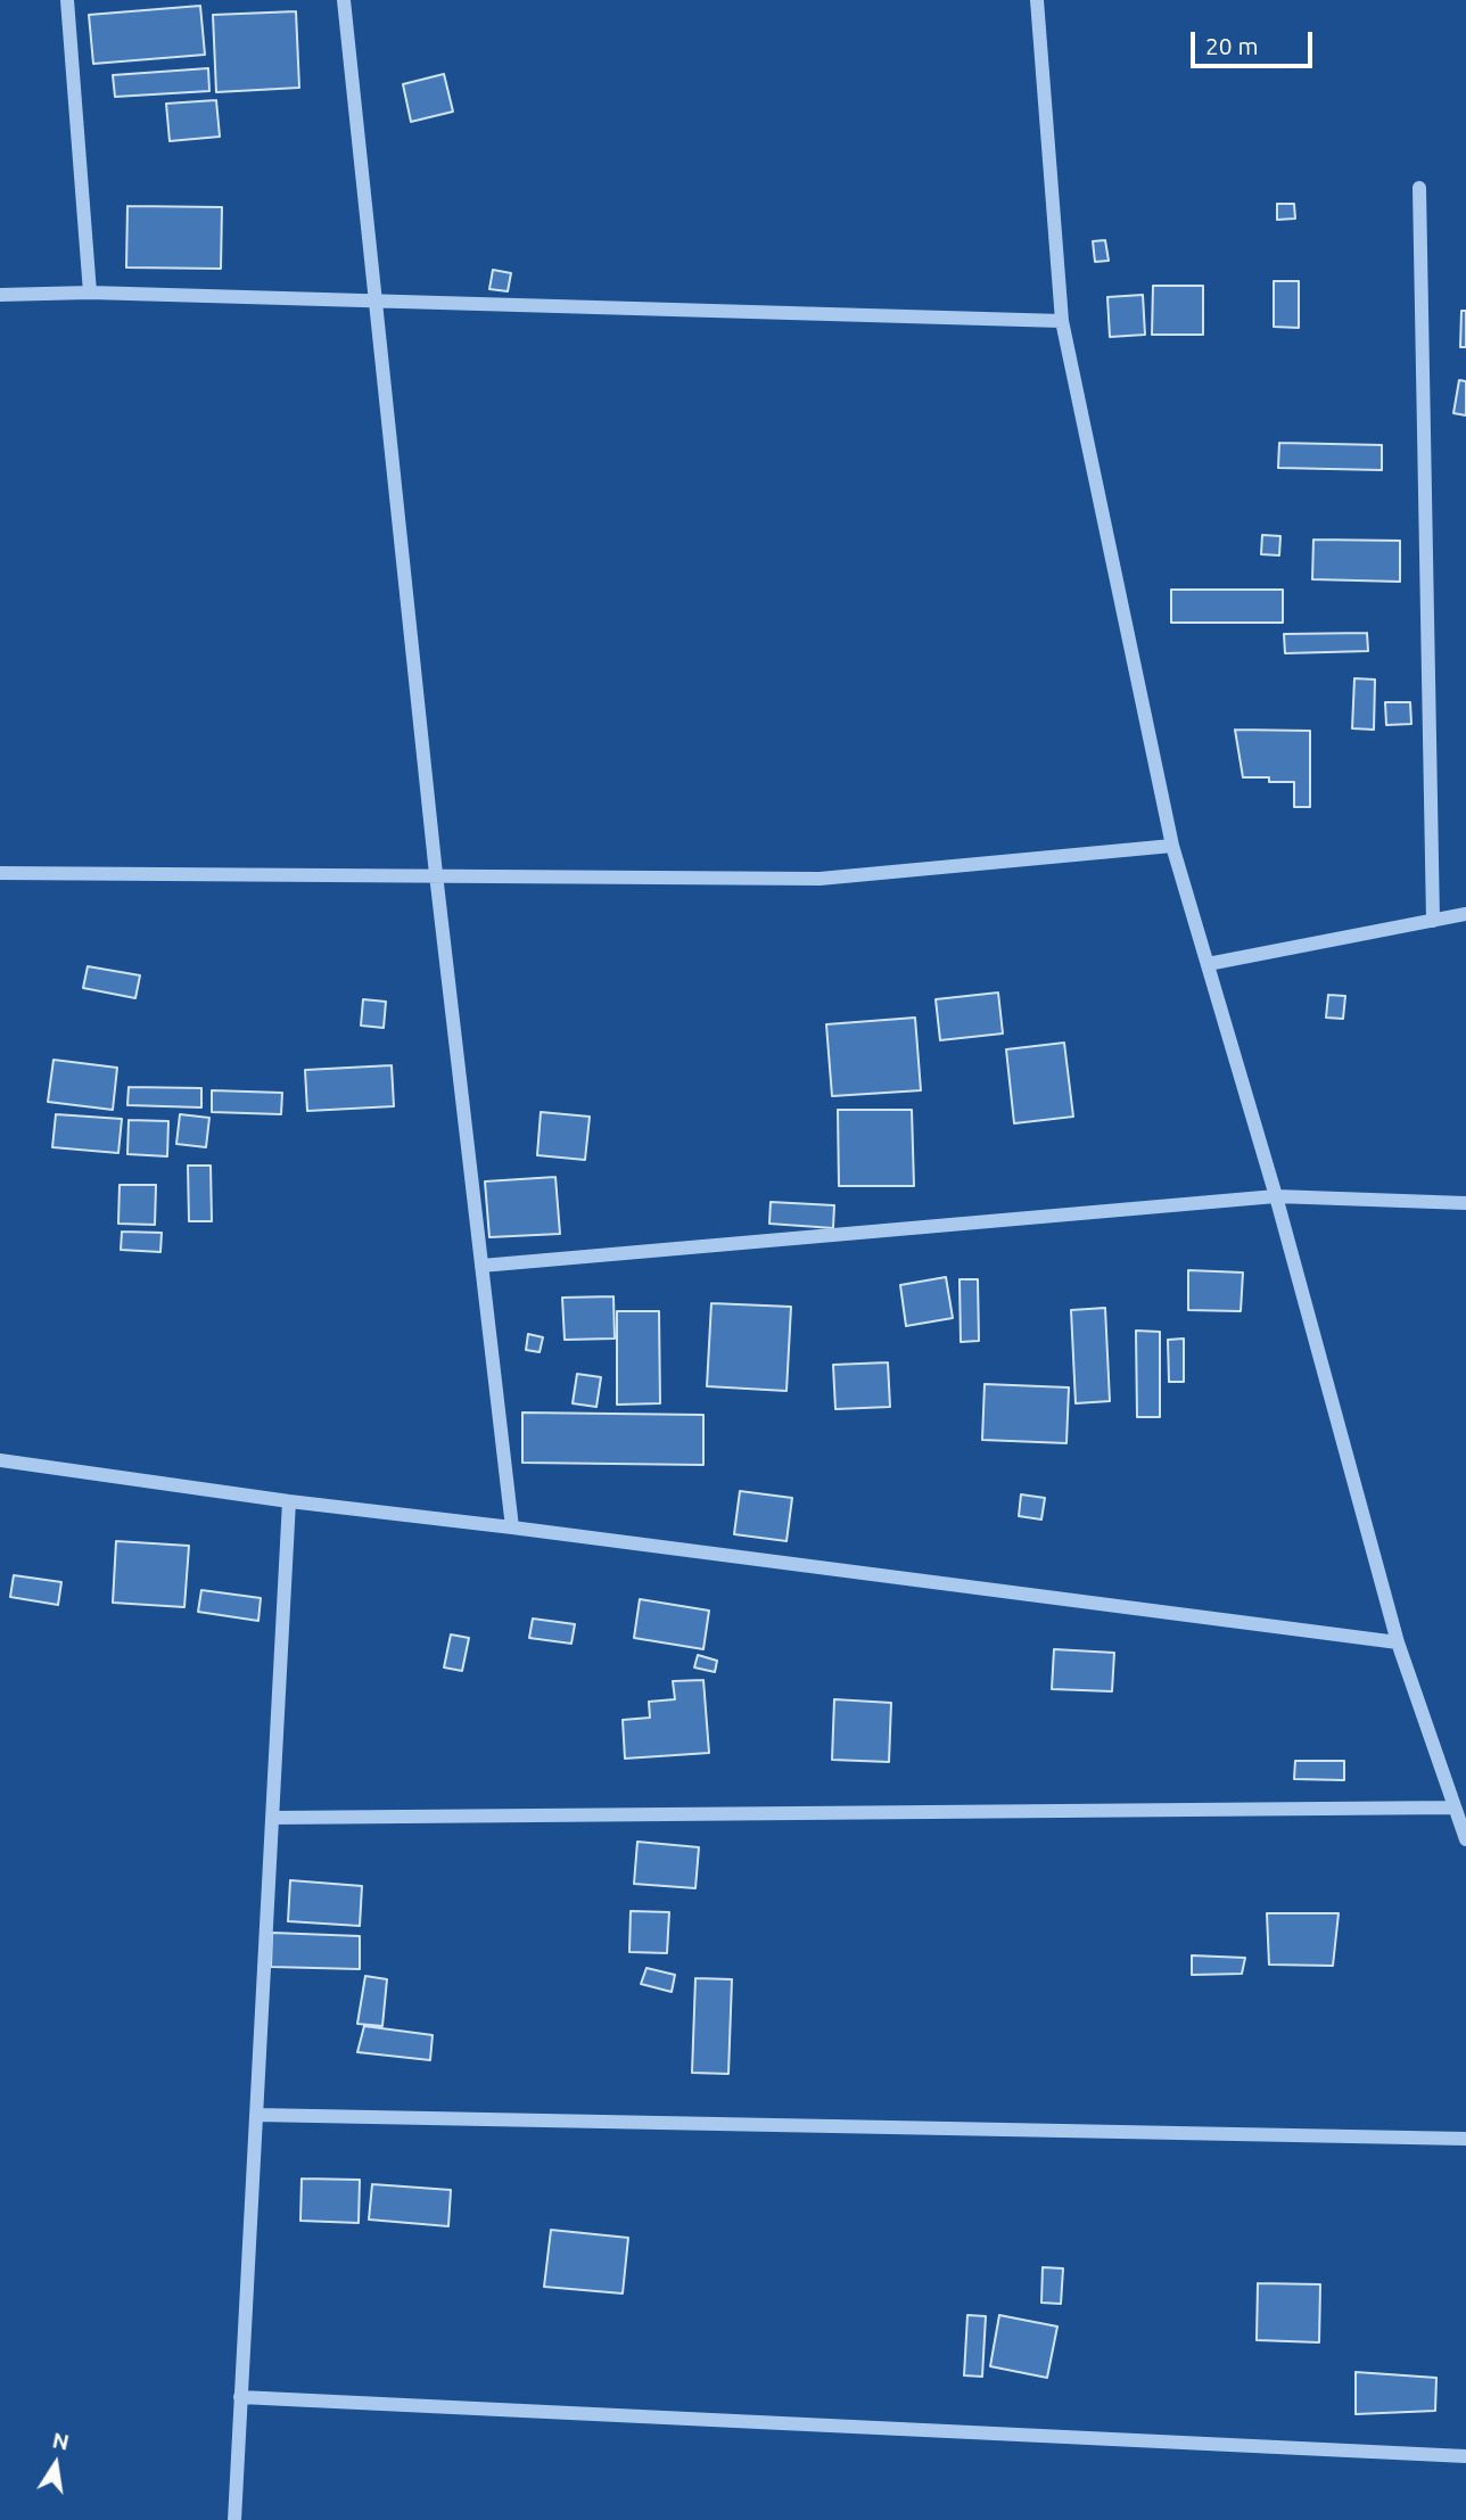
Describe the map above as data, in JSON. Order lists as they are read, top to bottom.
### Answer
{
  "scale_bar": "20 m",
  "north": "top"
}
